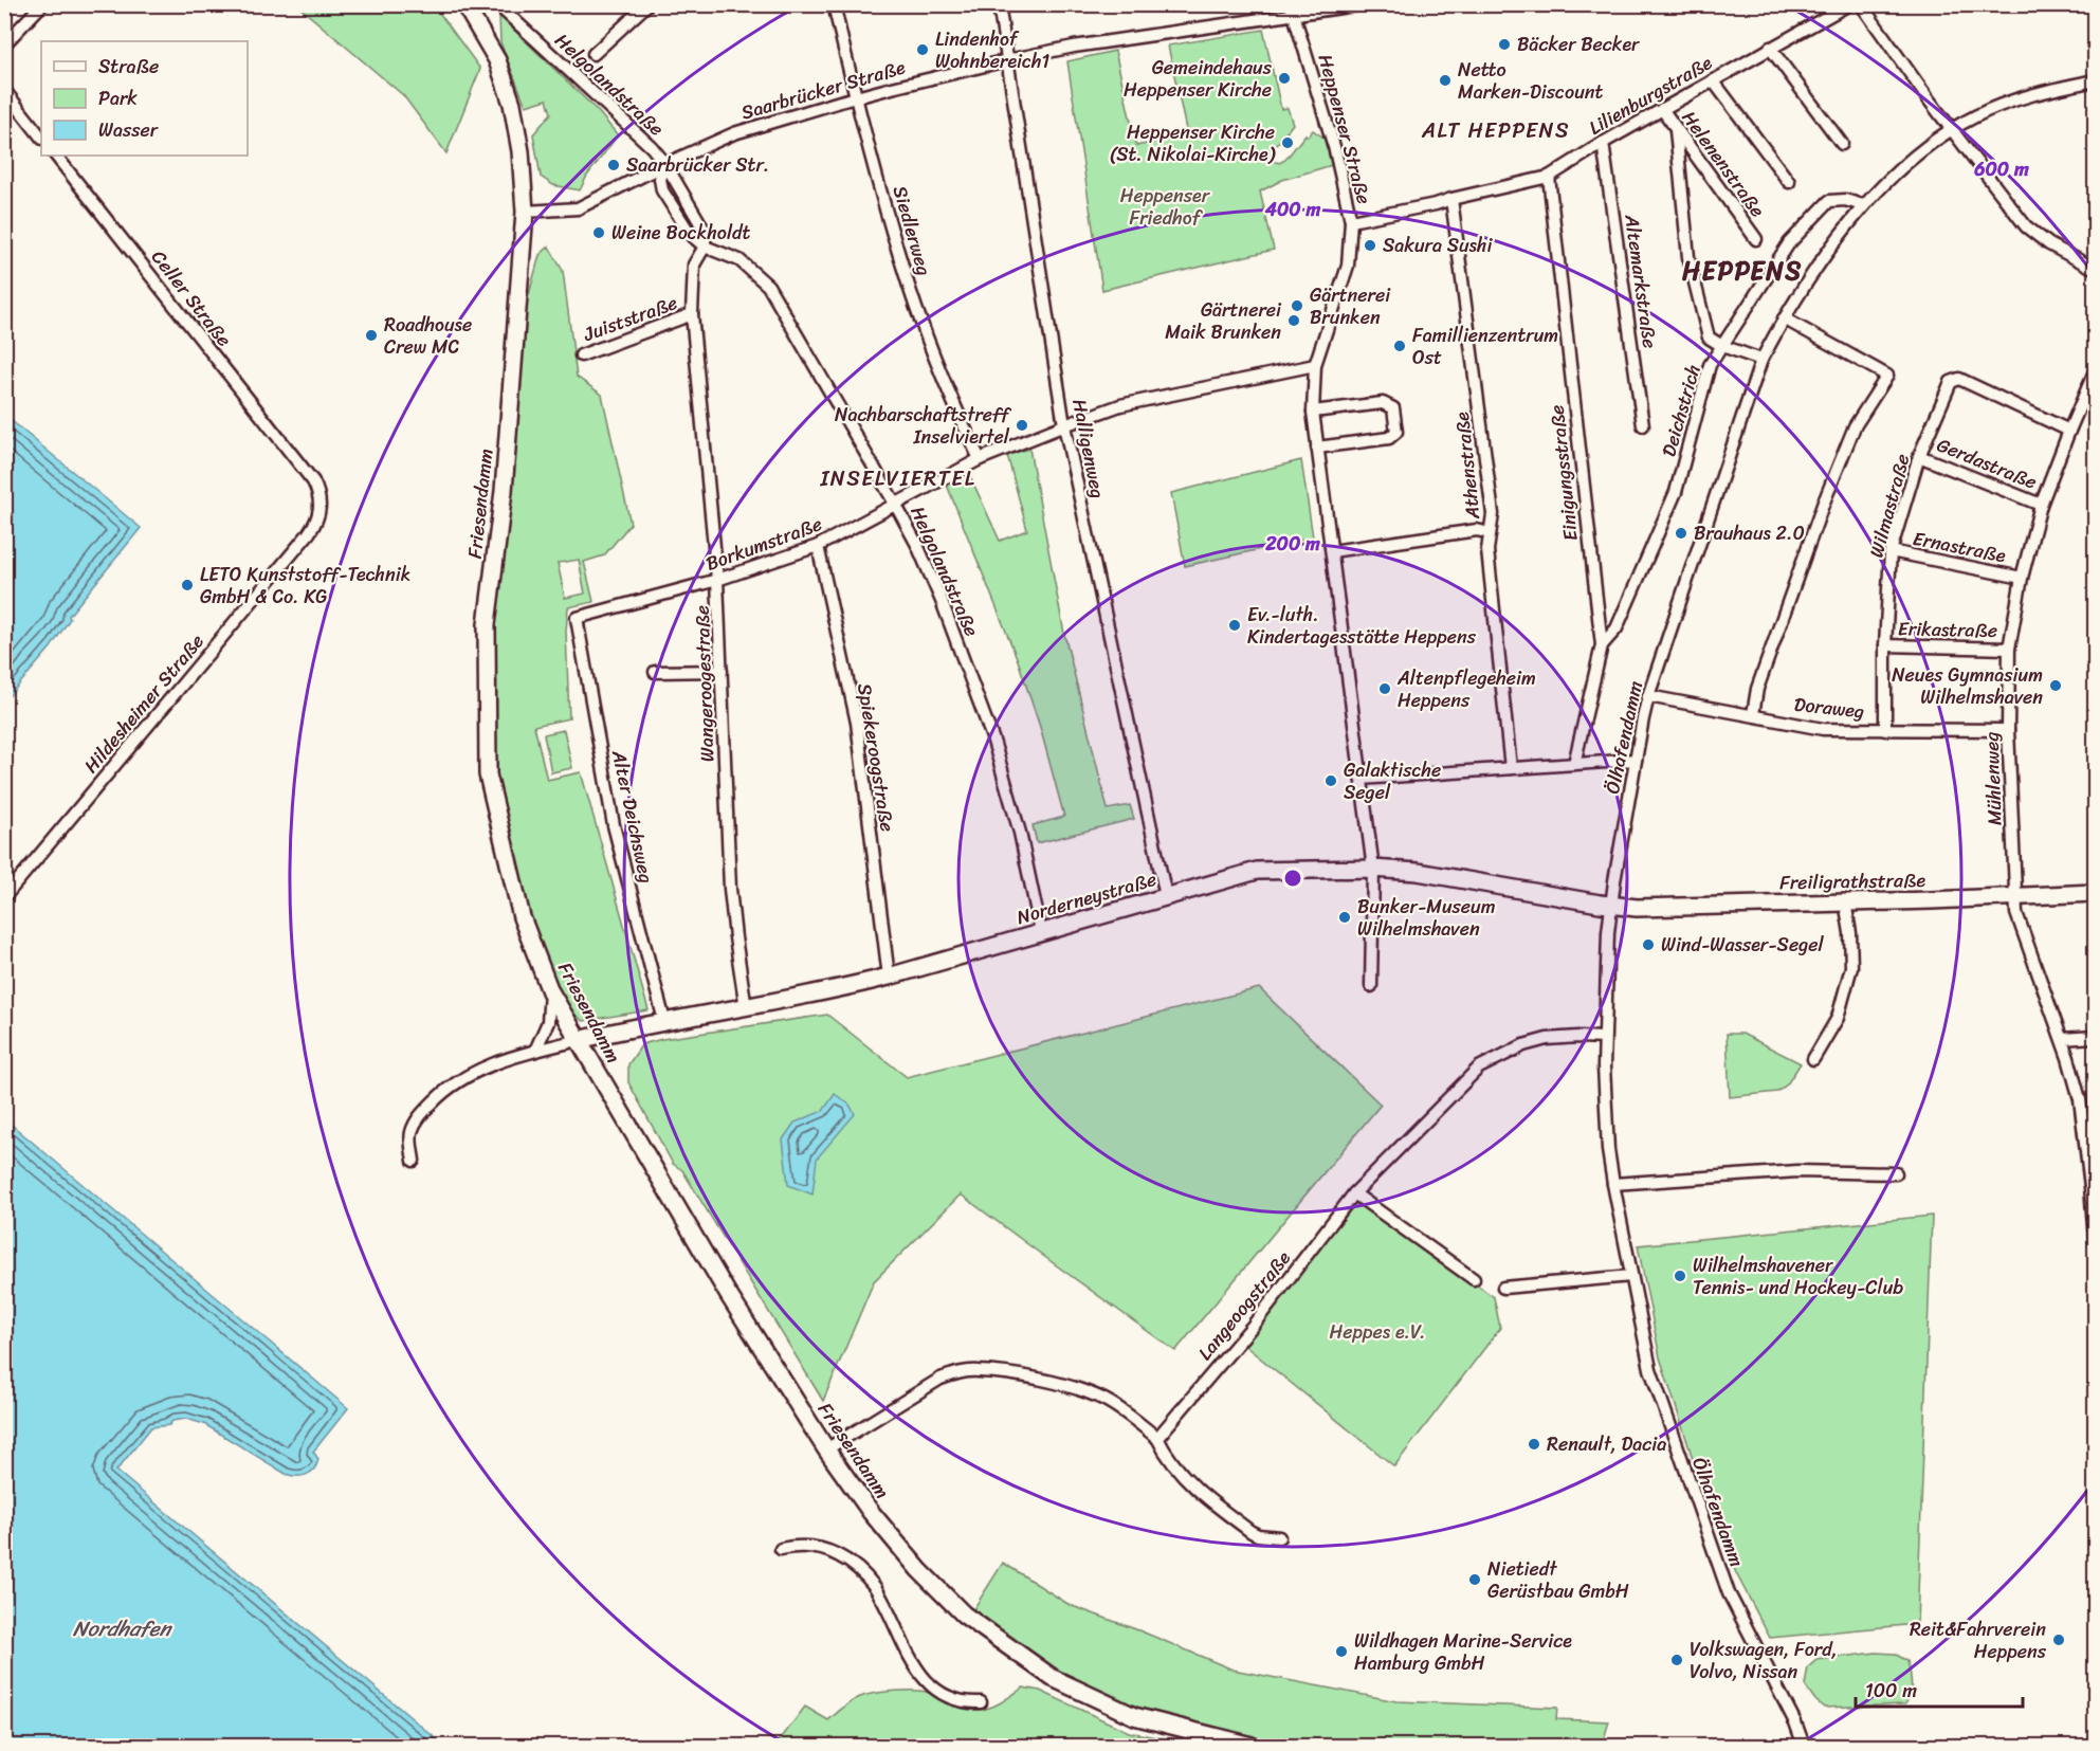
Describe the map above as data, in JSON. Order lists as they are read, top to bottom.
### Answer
{
  "streets": {
    "main road": ["Friesendamm", "Freiligrathstraße", "Norderneystraße"],
    "street": [
      "Helgolandstraße",
      "Saarbrücker Straße",
      "Lilienburgstraße",
      "Heppenser Straße",
      "Helenenstraße",
      "Siedlerweg",
      "Altemarkstraße",
      "Celler Straße",
      "Juiststraße",
      "Deichstrich",
      "Halligenweg",
      "Gerdastraße",
      "Athenstraße",
      "Einigungsstraße",
      "Wilmastraße",
      "Borkumstraße",
      "Ernastraße",
      "Erikastraße",
      "Wangeroogestraße",
      "Hildesheimer Straße",
      "Doraweg",
      "Ölhafendamm",
      "Spiekeroogstraße",
      "Mühlenweg",
      "Alter Deichsweg",
      "Langeoogstraße"
    ]
  },
  "crossings": [
    ["Helgolandstraße", "Saarbrücker Straße"],
    ["Helgolandstraße", "Borkumstraße"],
    ["Helgolandstraße", "Wangeroogestraße"],
    ["Helgolandstraße", "Norderneystraße"],
    ["Saarbrücker Straße", "Heppenser Straße"],
    ["Saarbrücker Straße", "Siedlerweg"],
    ["Saarbrücker Straße", "Halligenweg"],
    ["Saarbrücker Straße", "Friesendamm"],
    ["Lilienburgstraße", "Heppenser Straße"],
    ["Lilienburgstraße", "Helenenstraße"],
    ["Lilienburgstraße", "Altemarkstraße"],
    ["Lilienburgstraße", "Athenstraße"],
    ["Lilienburgstraße", "Einigungsstraße"],
    ["Heppenser Straße", "Borkumstraße"],
    ["Heppenser Straße", "Norderneystraße"],
    ["Siedlerweg", "Borkumstraße"],
    ["Celler Straße", "Hildesheimer Straße"],
    ["Juiststraße", "Wangeroogestraße"],
    ["Deichstrich", "Einigungsstraße"],
    ["Deichstrich", "Ölhafendamm"],
    ["Halligenweg", "Borkumstraße"],
    ["Halligenweg", "Norderneystraße"],
    ["Gerdastraße", "Wilmastraße"],
    ["Gerdastraße", "Mühlenweg"],
    ["Friesendamm", "Norderneystraße"],
    ["Wilmastraße", "Ernastraße"],
    ["Wilmastraße", "Erikastraße"],
    ["Wilmastraße", "Doraweg"],
    ["Wilmastraße", "Mühlenweg"],
    ["Borkumstraße", "Wangeroogestraße"],
    ["Borkumstraße", "Spiekeroogstraße"],
    ["Borkumstraße", "Alter Deichsweg"],
    ["Ernastraße", "Mühlenweg"],
    ["Erikastraße", "Mühlenweg"],
    ["Wangeroogestraße", "Norderneystraße"],
    ["Doraweg", "Ölhafendamm"],
    ["Doraweg", "Mühlenweg"],
    ["Ölhafendamm", "Freiligrathstraße"],
    ["Ölhafendamm", "Norderneystraße"],
    ["Ölhafendamm", "Langeoogstraße"],
    ["Spiekeroogstraße", "Norderneystraße"],
    ["Mühlenweg", "Freiligrathstraße"],
    ["Alter Deichsweg", "Norderneystraße"],
    ["Freiligrathstraße", "Norderneystraße"]
  ],
  "districts": ["ALT HEPPENS", "HEPPENS", "INSELVIERTEL"],
  "water": ["Nordhafen"],
  "parks": ["Heppenser Friedhof", "Heppes e.V."],
  "places": [
    "Bäcker Becker",
    "Lindenhof Wohnbereich1",
    "Gemeindehaus Heppenser Kirche",
    "Netto Marken-Discount",
    "Heppenser Kirche (St. Nikolai-Kirche)",
    "Saarbrücker Str.",
    "Weine Bockholdt",
    "Sakura Sushi",
    "Gärtnerei Brunken",
    "Gärtnerei Maik Brunken",
    "Roadhouse Crew MC",
    "Famillienzentrum Ost",
    "Nachbarschaftstreff Inselviertel",
    "Brauhaus 2.0",
    "LETO Kunststoff-Technik GmbH & Co. KG",
    "Ev.-luth. Kindertagesstätte Heppens",
    "Neues Gymnasium Wilhelmshaven",
    "Altenpflegeheim Heppens",
    "Galaktische Segel",
    "Bunker-Museum Wilhelmshaven",
    "Wind-Wasser-Segel",
    "Wilhelmshavener Tennis- und Hockey-Club",
    "Renault, Dacia",
    "Nietiedt Gerüstbau GmbH",
    "Reit&Fahrverein Heppens",
    "Wildhagen Marine-Service Hamburg GmbH",
    "Volkswagen, Ford, Volvo, Nissan"
  ],
  "legend": ["Straße", "Park", "Wasser"],
  "scale_bar": "100 m",
  "rings": ["600 m", "400 m", "200 m"]
}
